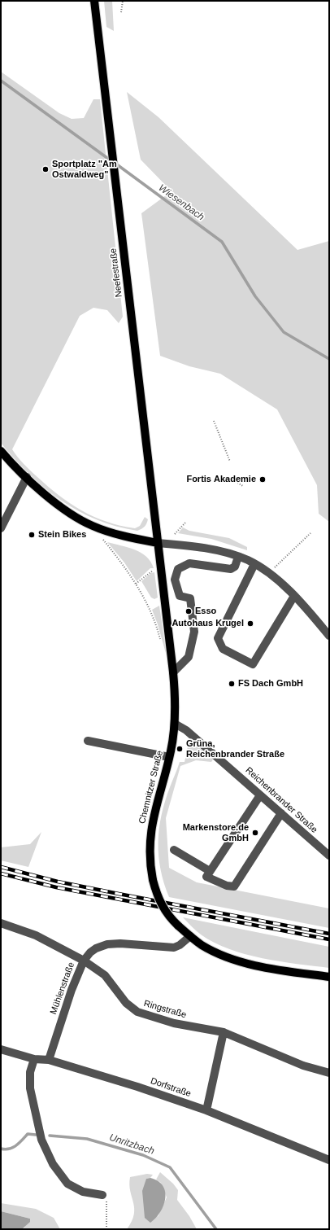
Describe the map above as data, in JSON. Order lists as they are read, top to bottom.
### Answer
{
  "streets": {
    "main road": ["Neefestraße", "Chemnitzer Straße"],
    "street": [
      "Reichenbrander Straße",
      "Mühlenstraße",
      "Ringstraße",
      "Dorfstraße"
    ]
  },
  "crossings": [
    ["Neefestraße", "Chemnitzer Straße"],
    ["Chemnitzer Straße", "Reichenbrander Straße"],
    ["Chemnitzer Straße", "Mühlenstraße"],
    ["Mühlenstraße", "Ringstraße"],
    ["Mühlenstraße", "Dorfstraße"]
  ],
  "water": ["Wiesenbach", "Unritzbach"],
  "places": [
    "Sportplatz \"Am Ostwaldweg\"",
    "Fortis Akademie",
    "Stein Bikes",
    "Esso",
    "Autohaus Krugel",
    "FS Dach GmbH",
    "Grüna, Reichenbrander Straße",
    "Markenstore.de GmbH"
  ]
}
